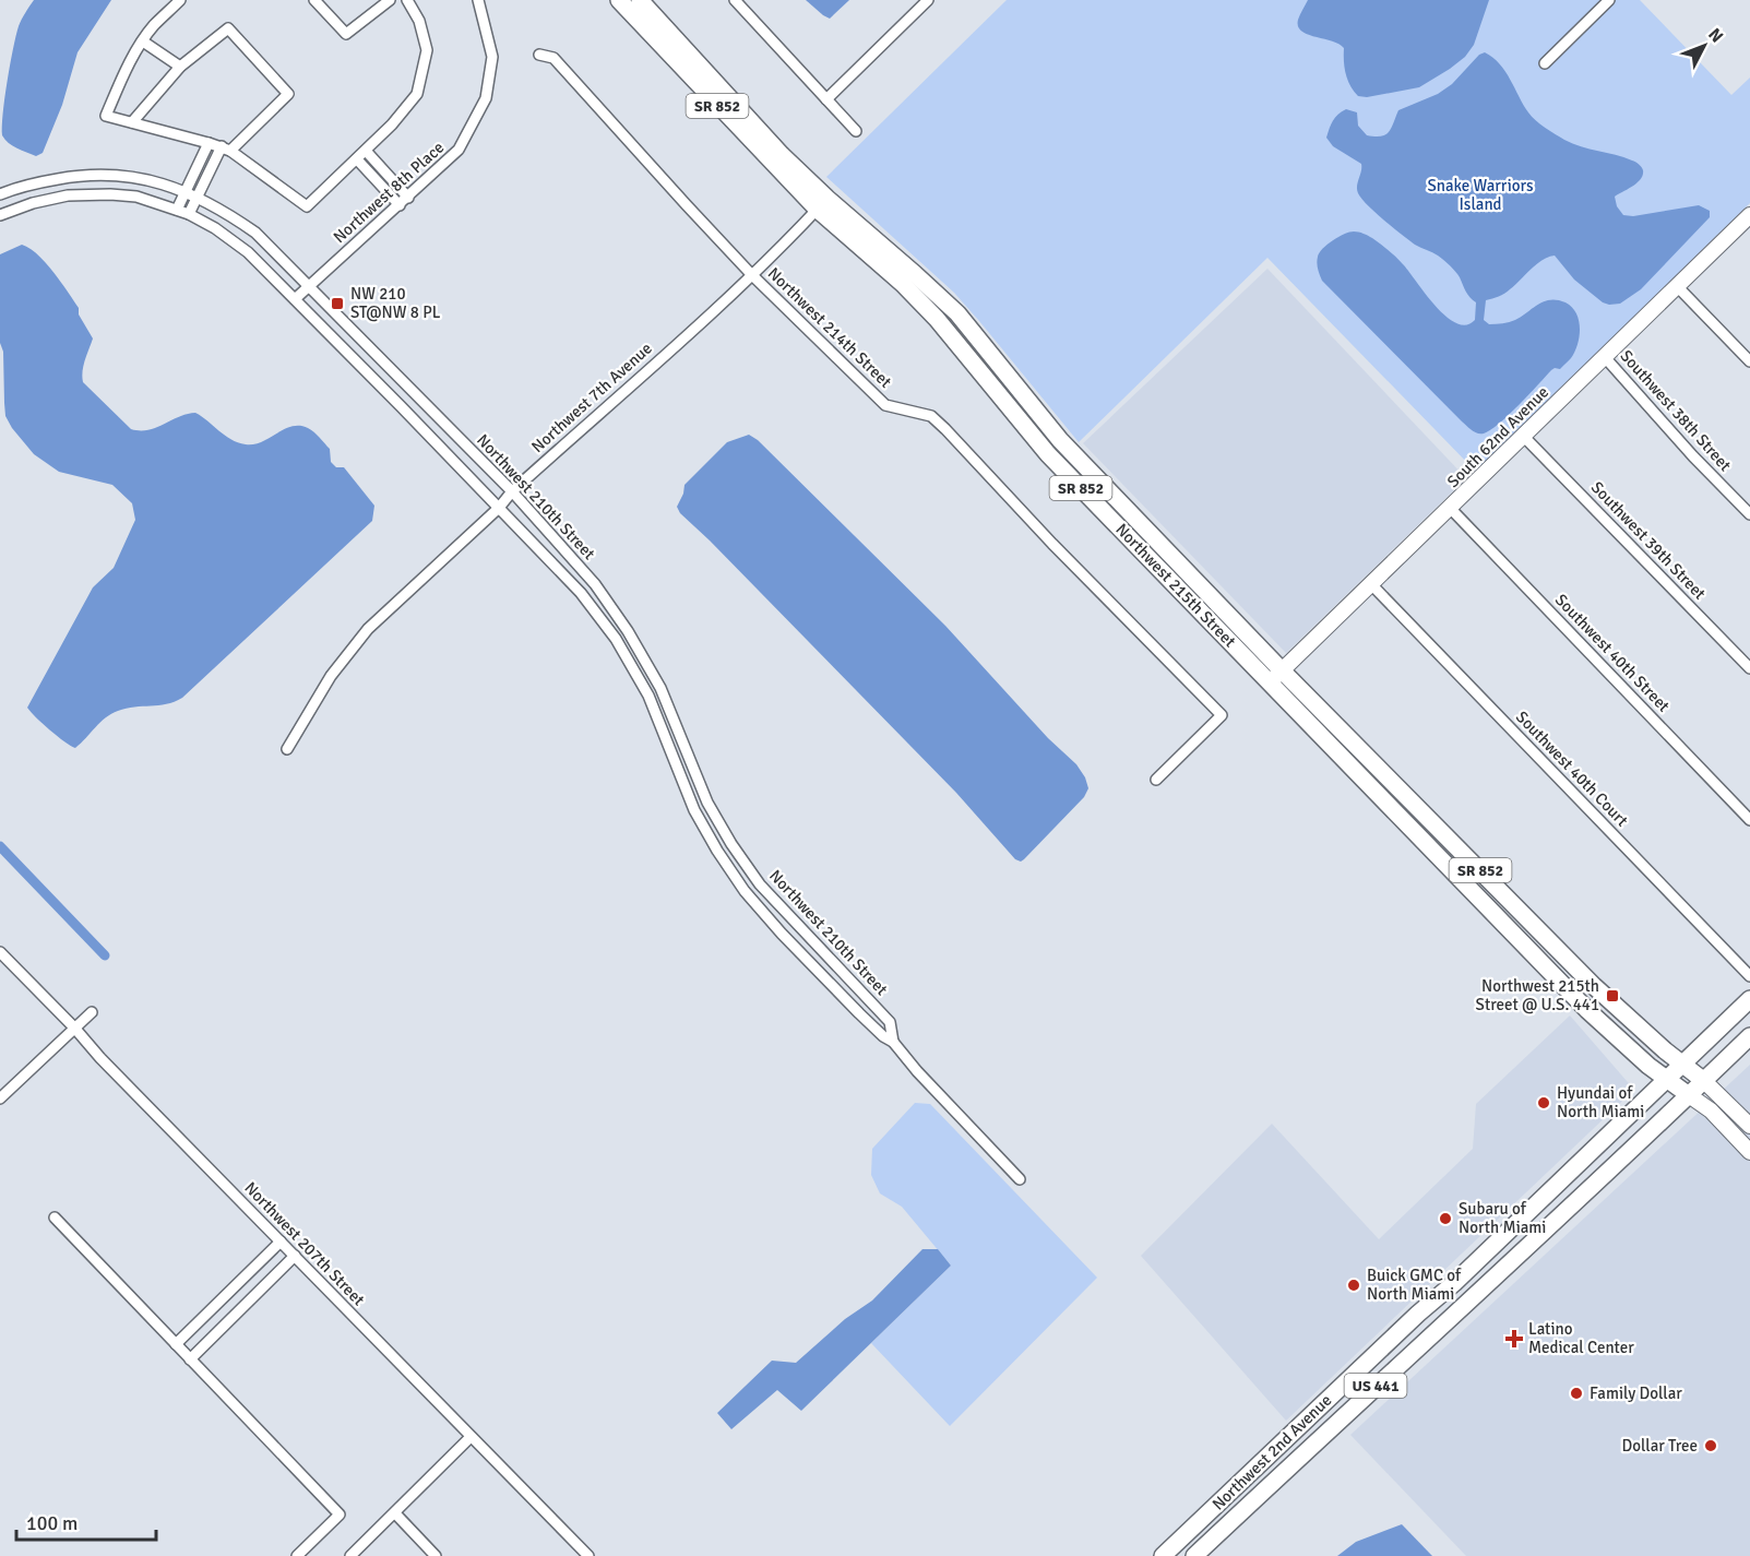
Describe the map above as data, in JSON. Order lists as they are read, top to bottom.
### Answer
{
  "streets": {
    "main road": [
      "SR 852",
      "Northwest 215th Street",
      "US 441",
      "Northwest 2nd Avenue"
    ],
    "street": [
      "Northwest 8th Place",
      "Northwest 214th Street",
      "Northwest 7th Avenue",
      "Southwest 38th Street",
      "South 62nd Avenue",
      "Northwest 210th Street",
      "Southwest 39th Street",
      "Southwest 40th Street",
      "Southwest 40th Court",
      "Northwest 207th Street"
    ]
  },
  "crossings": [
    ["Northwest 8th Place", "Northwest 210th Street"],
    ["Northwest 214th Street", "Northwest 7th Avenue"],
    ["Northwest 7th Avenue", "Northwest 210th Street"],
    ["Northwest 7th Avenue", "Northwest 215th Street"],
    ["Southwest 38th Street", "South 62nd Avenue"],
    ["South 62nd Avenue", "Southwest 39th Street"],
    ["South 62nd Avenue", "Northwest 215th Street"],
    ["South 62nd Avenue", "Southwest 40th Street"],
    ["South 62nd Avenue", "Southwest 40th Court"],
    ["Northwest 215th Street", "US 441"],
    ["Northwest 215th Street", "Northwest 2nd Avenue"],
    ["US 441", "Northwest 2nd Avenue"]
  ],
  "parks": ["Snake Warriors Island"],
  "places": {
    "transit": ["NW 210 ST@NW 8 PL", "Northwest 215th Street @ U.S. 441"],
    "other": [
      "Hyundai of North Miami",
      "Subaru of North Miami",
      "Buick GMC of North Miami",
      "Family Dollar",
      "Dollar Tree"
    ],
    "health": ["Latino Medical Center"]
  },
  "scale_bar": "100 m",
  "north": "top right"
}
